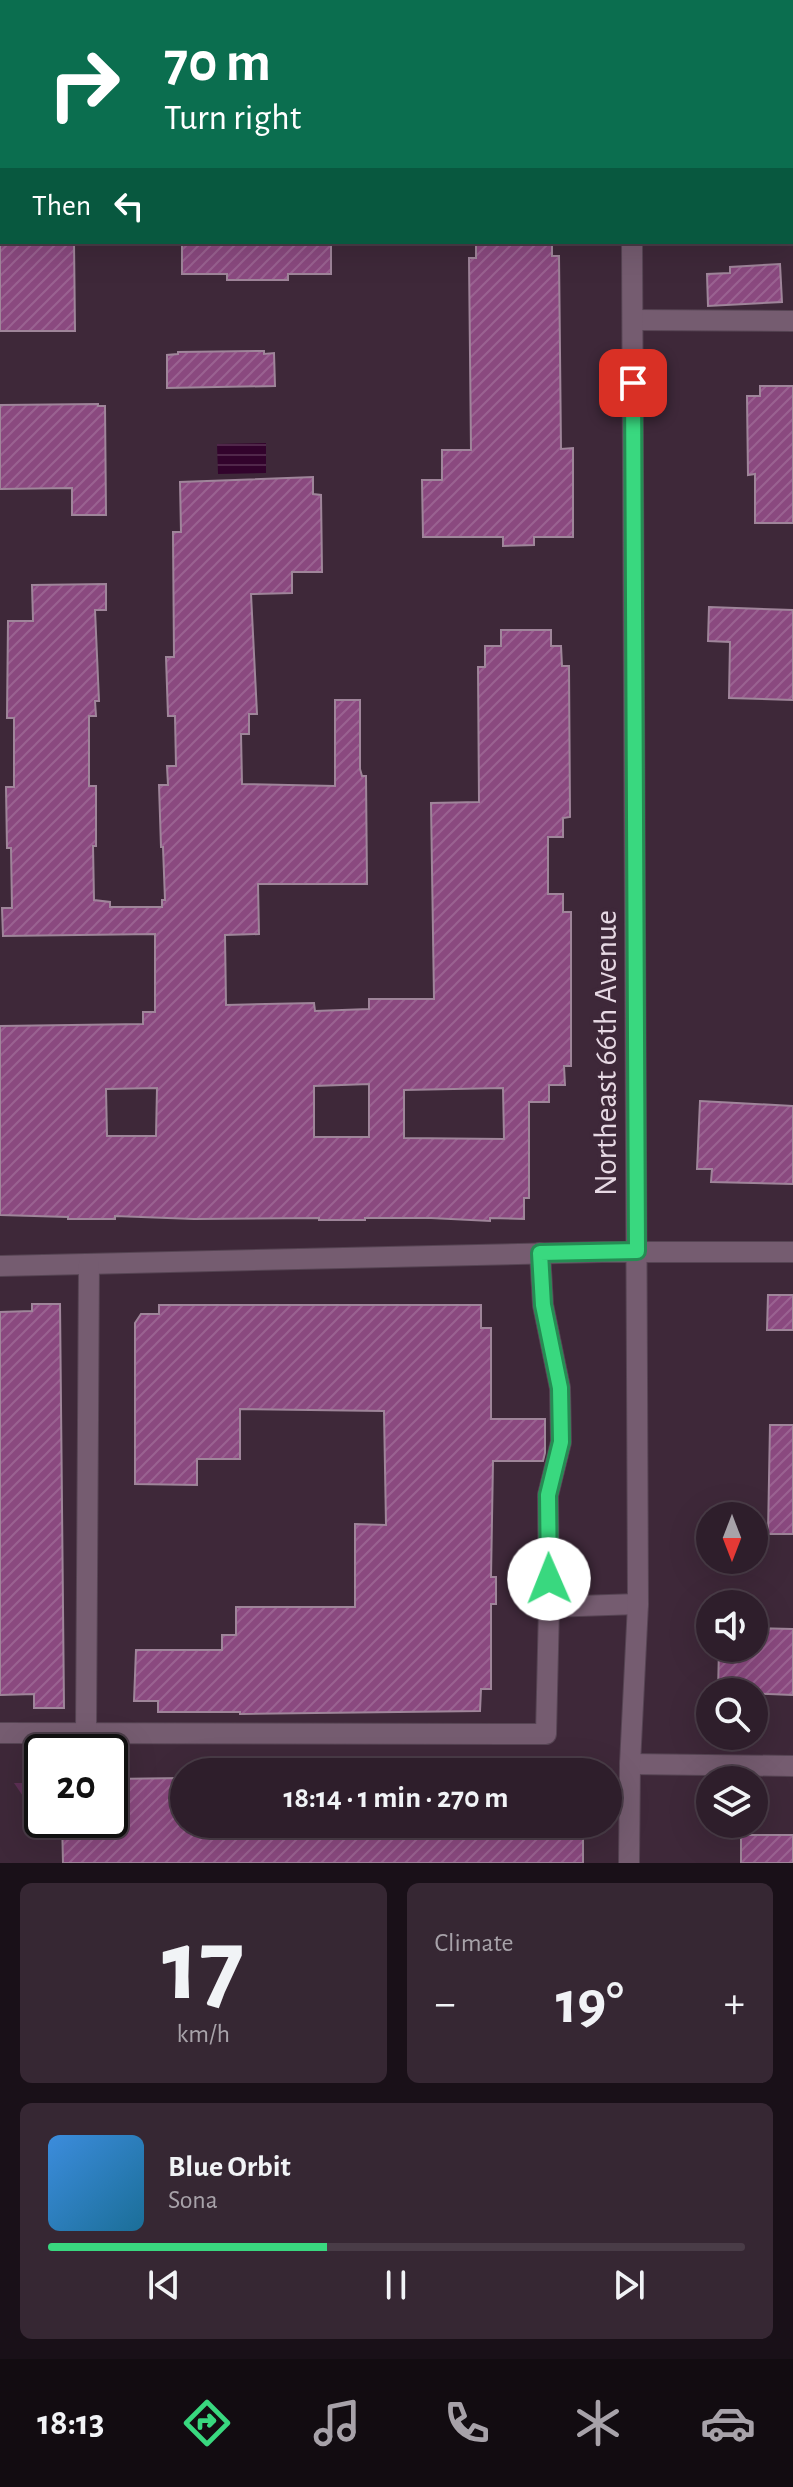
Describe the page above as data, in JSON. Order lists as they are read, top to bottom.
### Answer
{
  "streets": {
    "street": ["Northeast 66th Avenue"]
  },
  "north": "bottom",
  "page": {
    "turn": ["70 m", "Turn right"],
    "then": "Then",
    "limit": "20",
    "trip": "18:14 · 1 min · 270 m",
    "tile": [
      ["17", "km/h"],
      "Climate"
    ],
    "heat": ["−", "19°", "+"],
    "song": ["Blue Orbit", "Sona"],
    "tabs": "18:13"
  }
}
